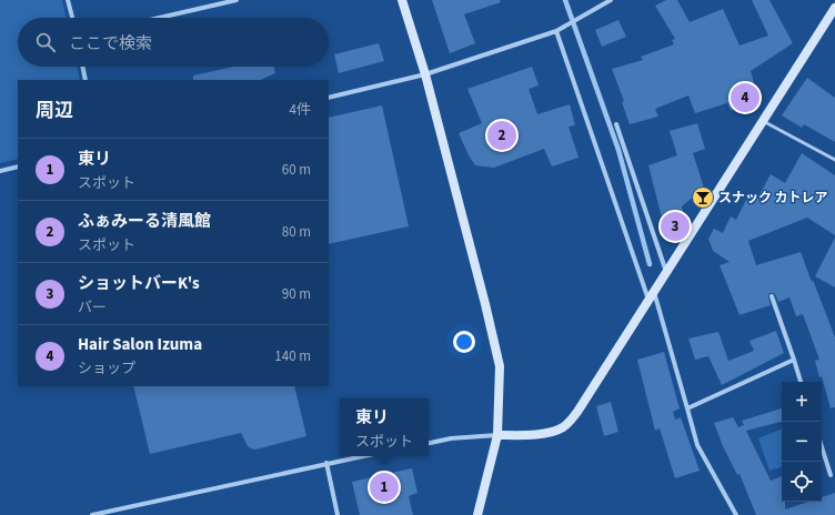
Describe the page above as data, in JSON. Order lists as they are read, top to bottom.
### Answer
{
  "places": {
    "bar": ["スナック カトレア"]
  },
  "page": {
    "search": "ここで検索",
    "heading": ["周辺", "4件"],
    "pins": [
      "4",
      "2",
      "3",
      "1"
    ],
    "list": [
      {
        "mark": "1",
        "name": "東リ",
        "note": "スポット",
        "value": "60 m"
      },
      {
        "mark": "2",
        "name": "ふぁみーる清風館",
        "note": "スポット",
        "value": "80 m"
      },
      {
        "mark": "3",
        "name": "ショットバーK's",
        "note": "バー",
        "value": "90 m"
      },
      {
        "mark": "4",
        "name": "Hair Salon Izuma",
        "note": "ショップ",
        "value": "140 m"
      }
    ],
    "map_buttons": ["+", "−"],
    "popup": ["東リ", "スポット"]
  }
}
